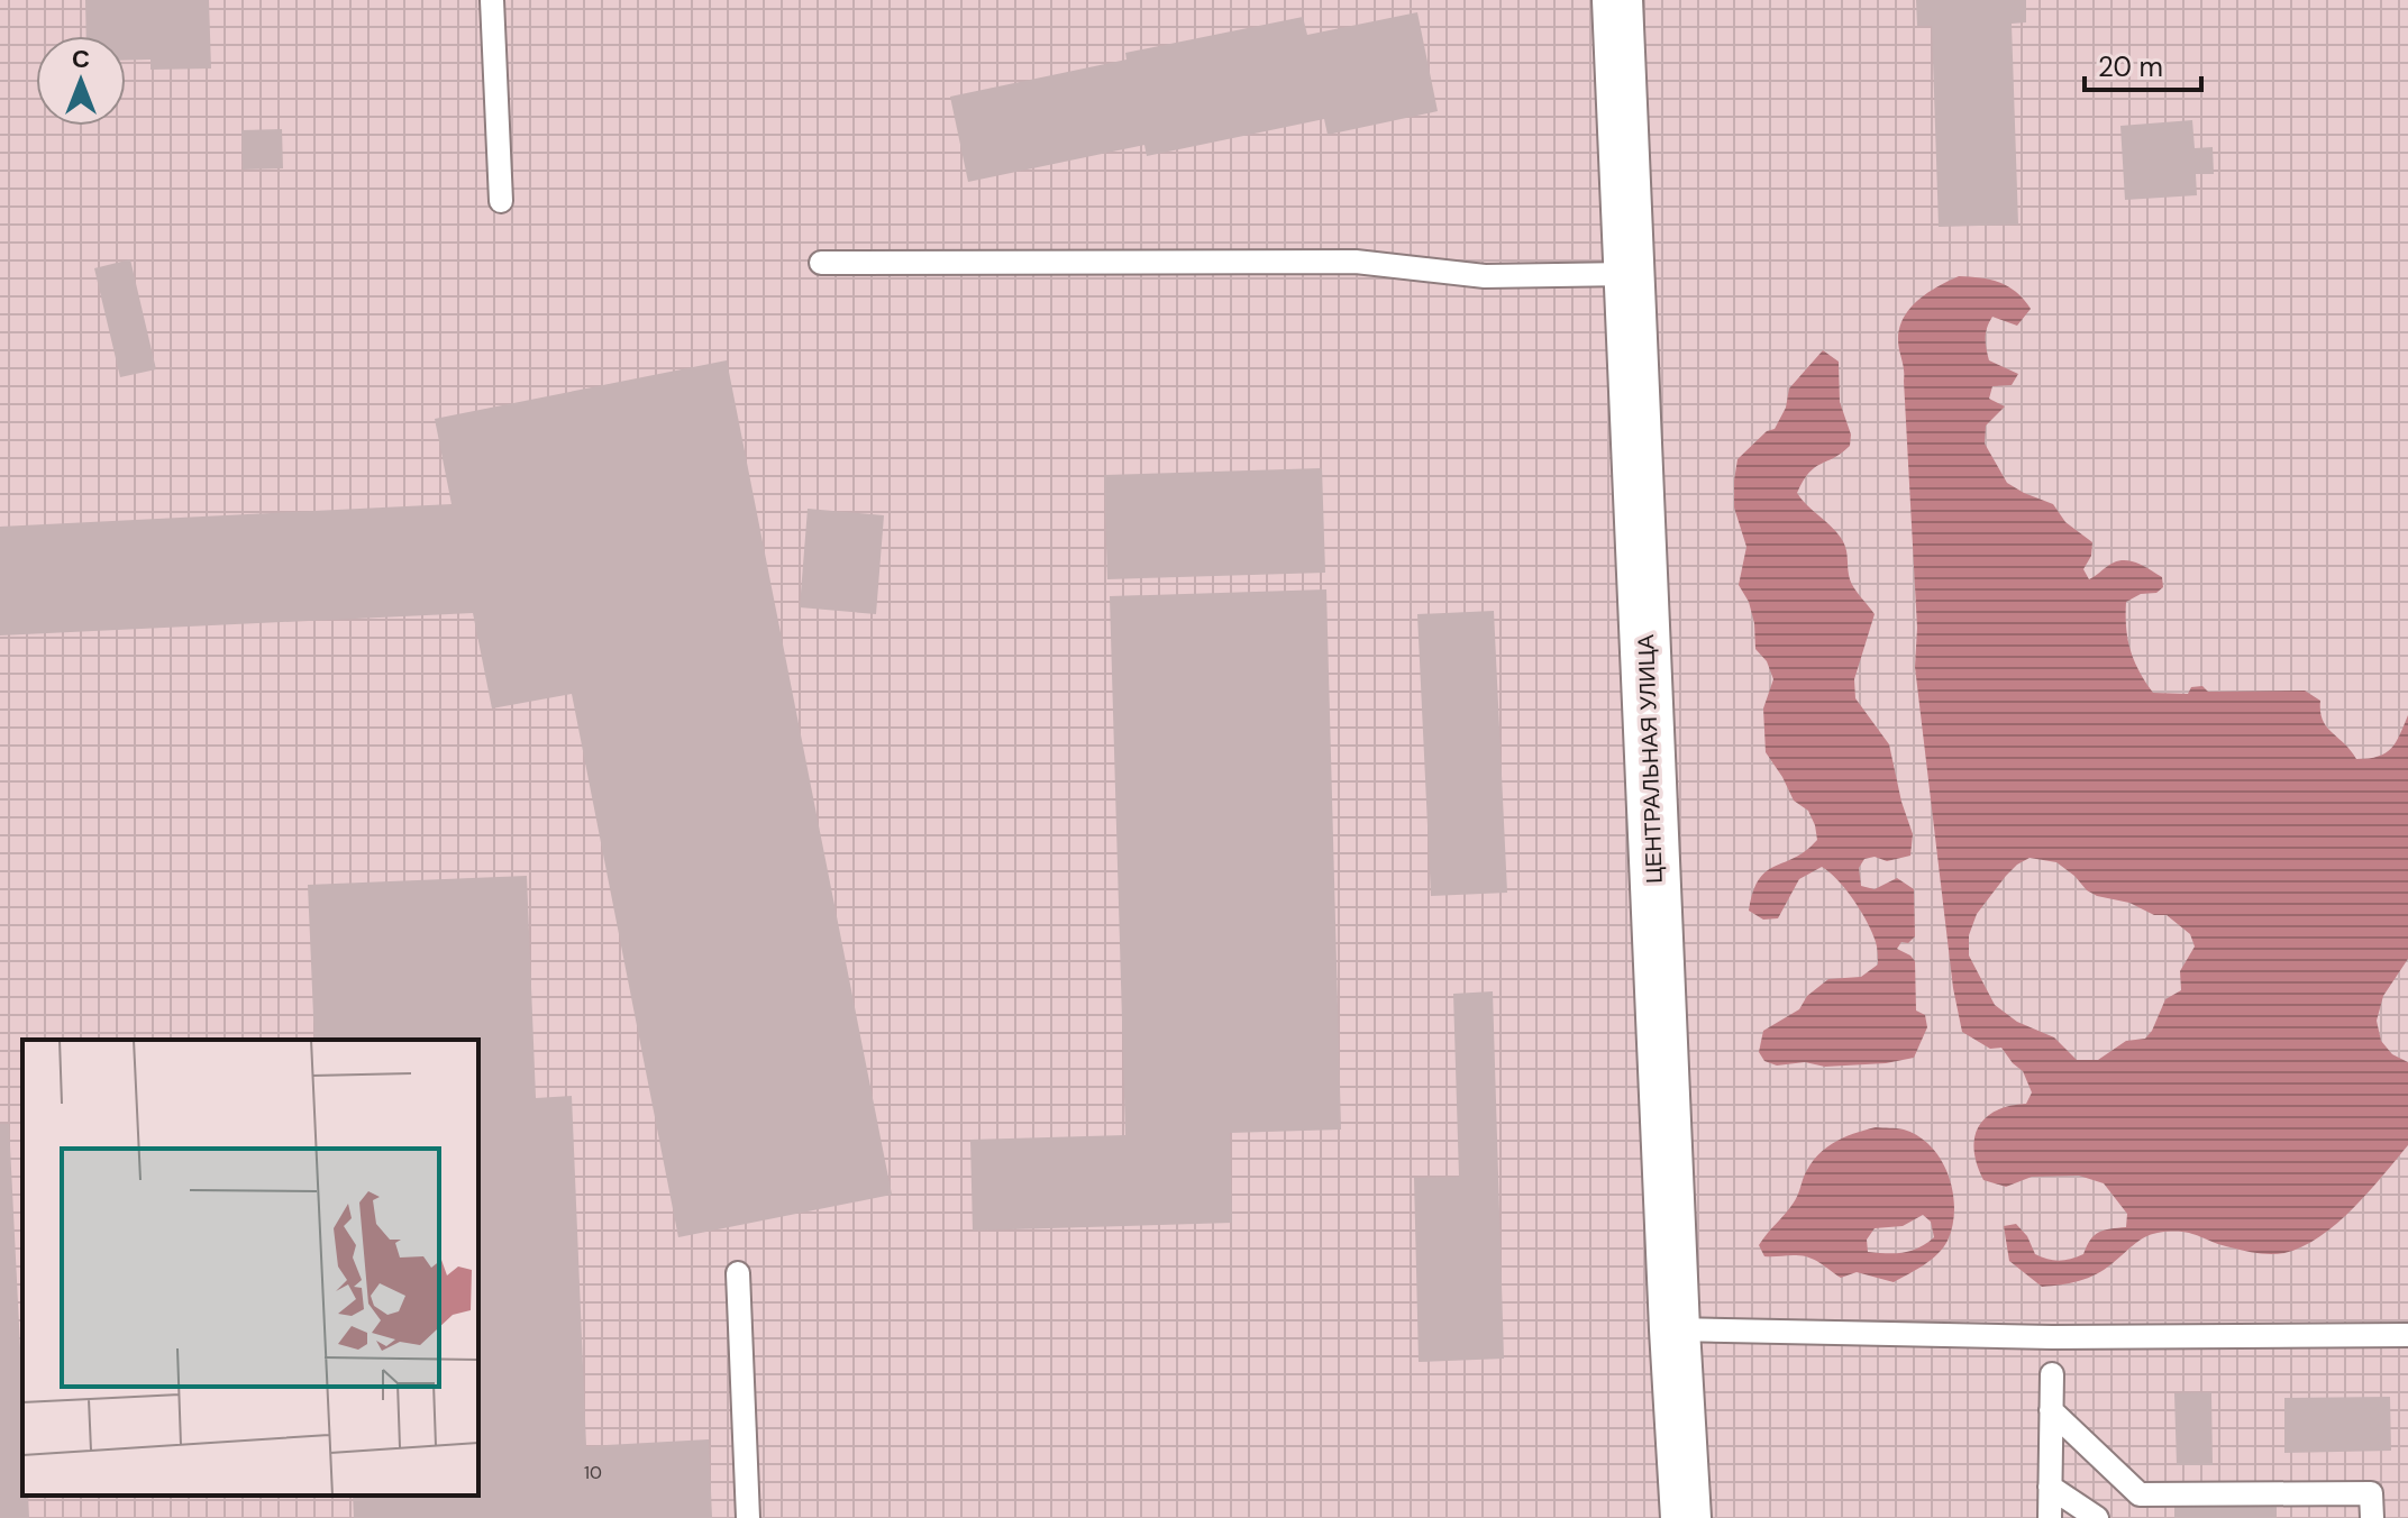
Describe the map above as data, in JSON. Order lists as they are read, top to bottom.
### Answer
{
  "streets": {
    "street": ["ЦЕНТРАЛЬНАЯ УЛИЦА"]
  },
  "house_numbers": ["10"],
  "scale_bar": "20 m",
  "north": "top"
}
